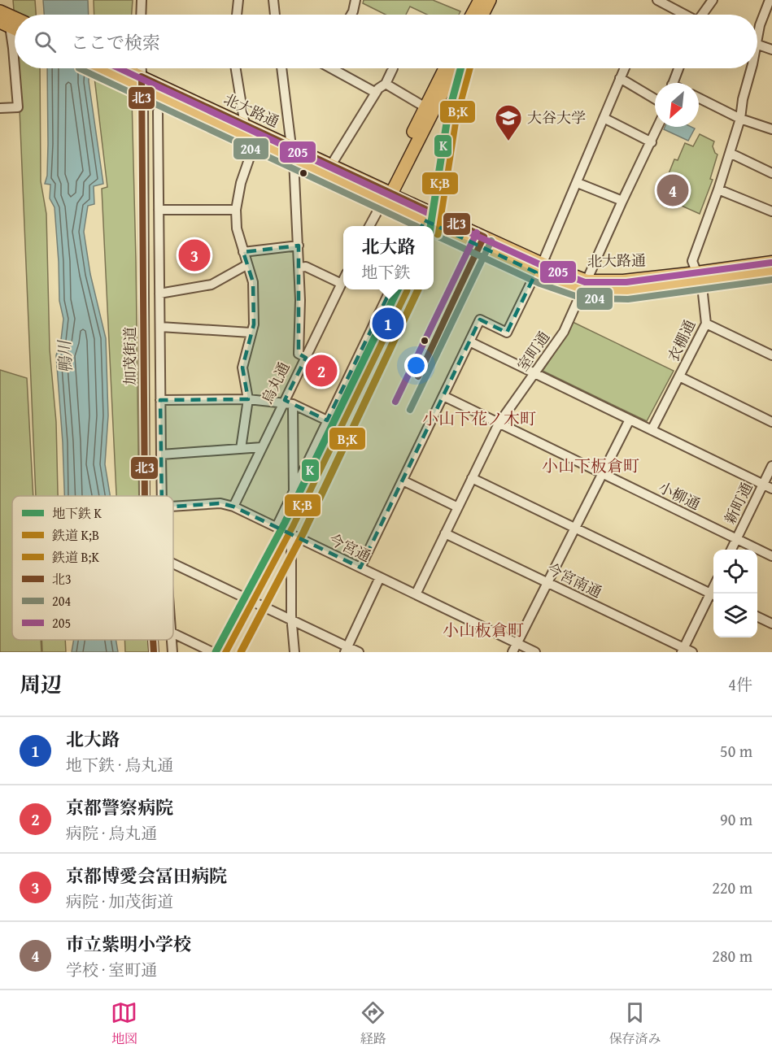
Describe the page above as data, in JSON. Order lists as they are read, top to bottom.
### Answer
{
  "streets": {
    "highway": ["北大路通"],
    "street": [
      "衣棚通",
      "室町通",
      "加茂街道",
      "烏丸通",
      "小柳通",
      "新町通",
      "今宮通",
      "今宮南通"
    ]
  },
  "crossings": [
    ["北大路通", "衣棚通"],
    ["北大路通", "室町通"],
    ["北大路通", "加茂街道"],
    ["室町通", "小柳通"],
    ["室町通", "今宮通"],
    ["室町通", "今宮南通"],
    ["烏丸通", "今宮通"],
    ["小柳通", "新町通"]
  ],
  "districts": ["小山下花ノ木町", "小山下板倉町", "小山板倉町"],
  "water": ["鴨川"],
  "places": {
    "school or university": ["大谷大学"]
  },
  "lines": [
    "metro line K",
    "rail line B;K",
    "rail line K;B",
    "transit line 204",
    "transit line 205",
    "transit line 北3"
  ],
  "legend": [
    "地下鉄 K",
    "鉄道 K;B",
    "鉄道 B;K",
    "北3",
    "204",
    "205"
  ],
  "north": "bottom left",
  "page": {
    "search": "ここで検索",
    "pins": [
      "4",
      "3",
      "1",
      "2"
    ],
    "popup": ["北大路", "地下鉄"],
    "heading": ["周辺", "4件"],
    "list": [
      {
        "mark": "1",
        "name": "北大路",
        "note": "地下鉄 · 烏丸通",
        "value": "50 m"
      },
      {
        "mark": "2",
        "name": "京都警察病院",
        "note": "病院 · 烏丸通",
        "value": "90 m"
      },
      {
        "mark": "3",
        "name": "京都博愛会冨田病院",
        "note": "病院 · 加茂街道",
        "value": "220 m"
      },
      {
        "mark": "4",
        "name": "市立紫明小学校",
        "note": "学校 · 室町通",
        "value": "280 m"
      }
    ],
    "nav": ["地図", "経路", "保存済み"]
  }
}
